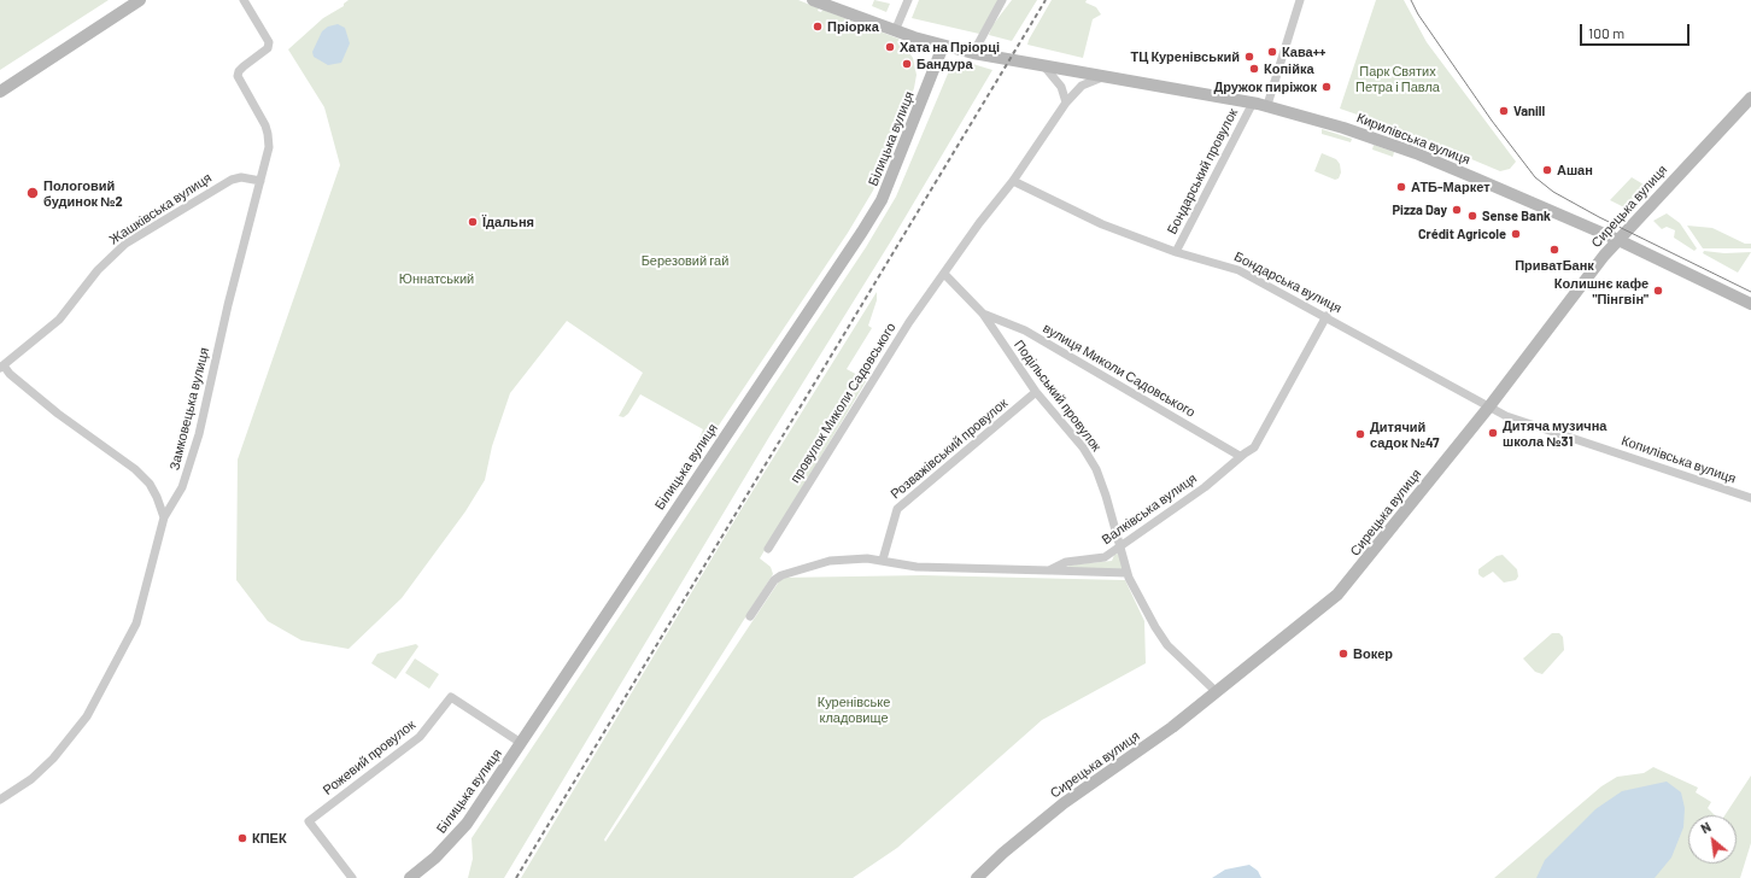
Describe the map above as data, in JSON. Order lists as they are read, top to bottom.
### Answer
{
  "streets": {
    "main road": ["Білицька вулиця", "Кирилівська вулиця", "Сирецька вулиця"],
    "street": [
      "Бондарський провулок",
      "Жашківська вулиця",
      "Бондарська вулиця",
      "вулиця Миколи Садовського",
      "Подільський провулок",
      "провулок Миколи Садовського",
      "Замковецька вулиця",
      "Розважівський провулок",
      "Копилівська вулиця",
      "Валківська вулиця",
      "Рожевий провулок"
    ]
  },
  "crossings": [
    ["Білицька вулиця", "Кирилівська вулиця"],
    ["Білицька вулиця", "Рожевий провулок"],
    ["Кирилівська вулиця", "Бондарський провулок"],
    ["Кирилівська вулиця", "Сирецька вулиця"],
    ["Бондарський провулок", "Бондарська вулиця"],
    ["Сирецька вулиця", "Бондарська вулиця"],
    ["Сирецька вулиця", "Подільський провулок"],
    ["Сирецька вулиця", "Копилівська вулиця"],
    ["Жашківська вулиця", "Замковецька вулиця"],
    ["Бондарська вулиця", "Копилівська вулиця"],
    ["Бондарська вулиця", "Валківська вулиця"],
    ["вулиця Миколи Садовського", "Подільський провулок"],
    ["вулиця Миколи Садовського", "Валківська вулиця"],
    ["Подільський провулок", "провулок Миколи Садовського"],
    ["Подільський провулок", "Розважівський провулок"],
    ["Подільський провулок", "Валківська вулиця"],
    ["Розважівський провулок", "Валківська вулиця"]
  ],
  "parks": [
    "Парк Святих Петра і Павла",
    "Березовий гай",
    "Юннатський",
    "Куренівське кладовище"
  ],
  "places": [
    "Пріорка",
    "Хата на Пріорці",
    "Кава++",
    "ТЦ Куренівський",
    "Бандура",
    "Копійка",
    "Дружок пиріжок",
    "Vanill",
    "Ашан",
    "АТБ-Маркет",
    "Пологовий будинок №2",
    "Pizza Day",
    "Sense Bank",
    "Їдальня",
    "Crédit Agricole",
    "ПриватБанк",
    "Колишнє кафе \"Пінгвін\"",
    "Дитяча музична школа №31",
    "Дитячий садок №47",
    "Вокер",
    "КПЕК"
  ],
  "scale_bar": "100 m",
  "north": "top left"
}
